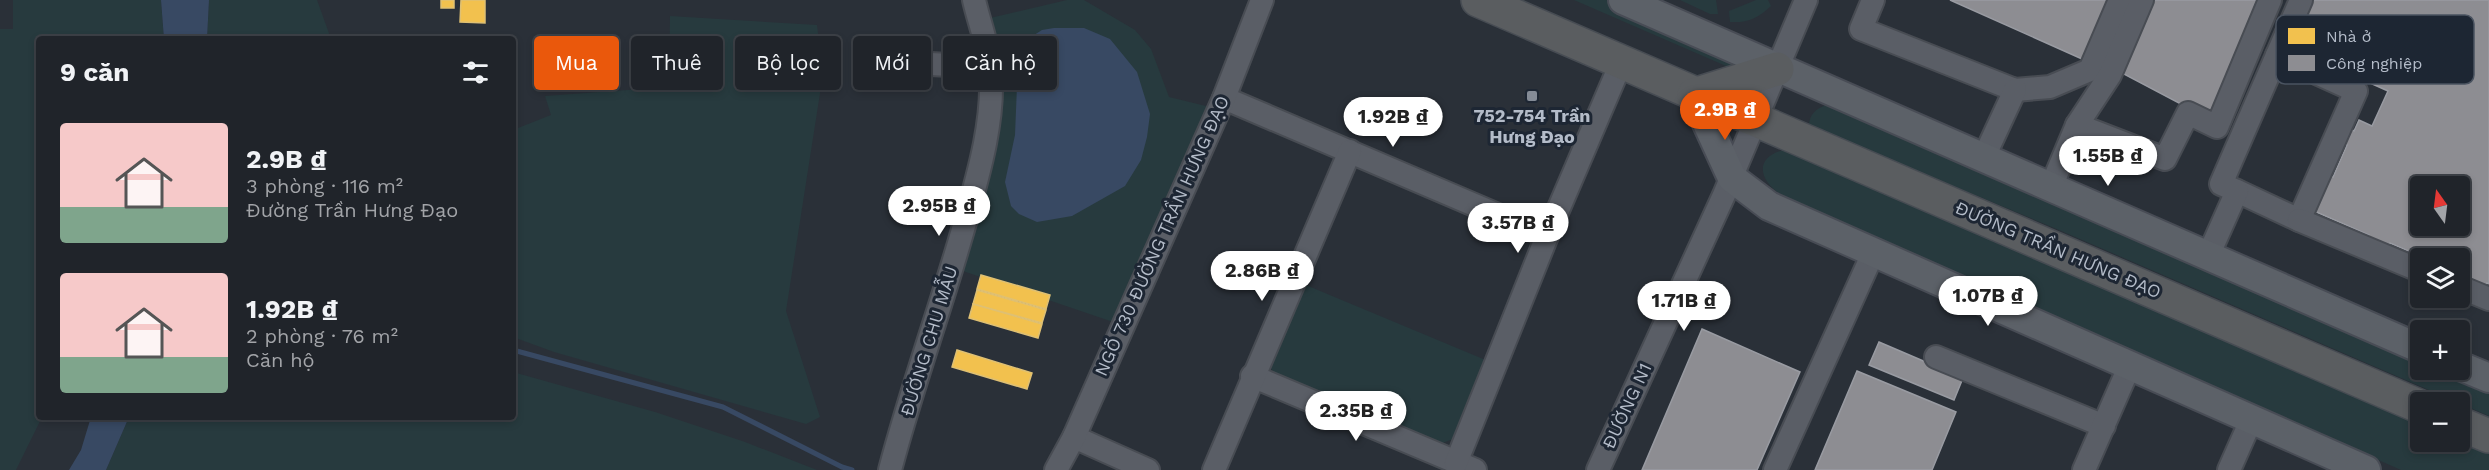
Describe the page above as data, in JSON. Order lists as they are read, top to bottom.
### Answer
{
  "streets": {
    "highway": ["ĐƯỜNG TRẦN HƯNG ĐẠO"],
    "street": ["NGÕ 730 ĐƯỜNG TRẦN HƯNG ĐẠO", "ĐƯỜNG CHU MẪU", "ĐƯỜNG N1"]
  },
  "crossings": [
    ["ĐƯỜNG TRẦN HƯNG ĐẠO", "ĐƯỜNG N1"]
  ],
  "places": {
    "transit": ["752-754 Trần Hưng Đạo"]
  },
  "legend": ["Nhà ở", "Công nghiệp"],
  "north": "top",
  "page": {
    "chip": [
      "Mua",
      "Thuê",
      "Bộ lọc",
      "Mới",
      "Căn hộ"
    ],
    "heading": "9 căn",
    "price": [
      "2.9B ₫",
      "1.92B ₫",
      "1.55B ₫",
      "2.95B ₫",
      "3.57B ₫",
      "2.86B ₫",
      "1.07B ₫",
      "1.71B ₫",
      "2.35B ₫"
    ],
    "list": [
      {
        "name": "2.9B ₫",
        "note": "3 phòng · 116 m² · Đường Trần Hưng Đạo"
      },
      {
        "name": "1.92B ₫",
        "note": "2 phòng · 76 m² · Căn hộ"
      }
    ],
    "map_buttons": ["+", "−"]
  }
}
